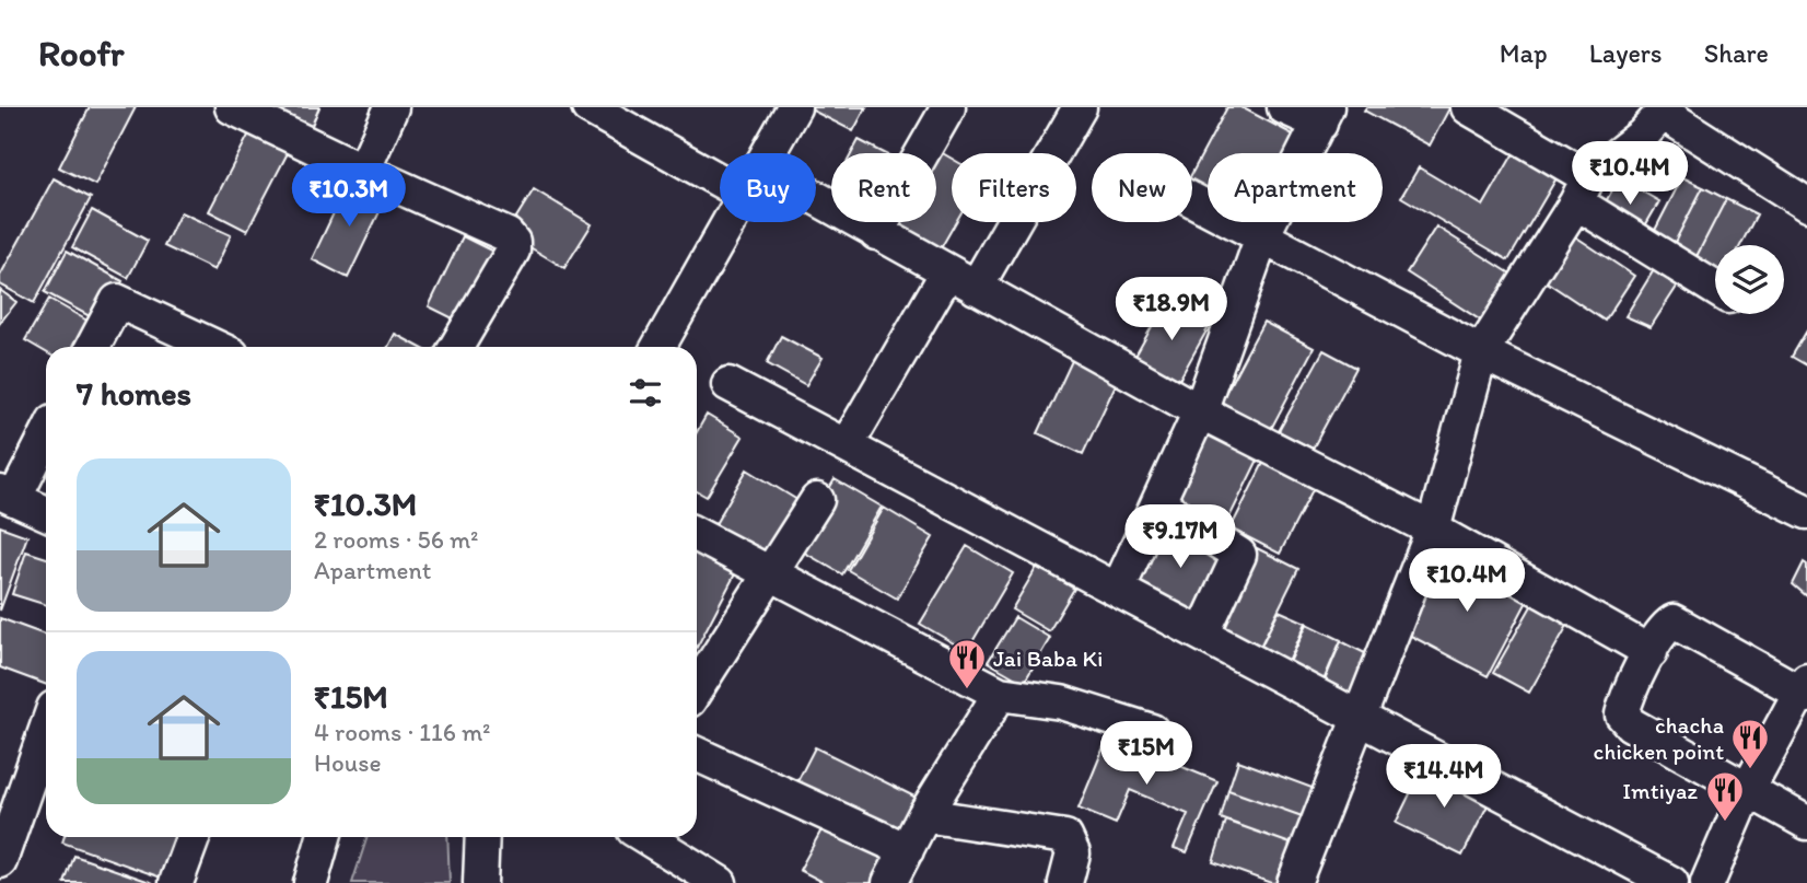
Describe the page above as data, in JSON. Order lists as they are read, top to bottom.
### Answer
{
  "places": {
    "restaurant": ["Jai Baba Ki", "chacha chicken point", "Imtiyaz"]
  },
  "page": {
    "header": "Roofr",
    "nav": ["Map", "Layers", "Share"],
    "price": [
      "₹10.4M",
      "₹10.3M",
      "₹18.9M",
      "₹9.17M",
      "₹10.4M",
      "₹15M",
      "₹14.4M"
    ],
    "chip": [
      "Buy",
      "Rent",
      "Filters",
      "New",
      "Apartment"
    ],
    "heading": "7 homes",
    "list": [
      {
        "name": "₹10.3M",
        "note": "2 rooms · 56 m² · Apartment"
      },
      {
        "name": "₹15M",
        "note": "4 rooms · 116 m² · House"
      }
    ]
  }
}
